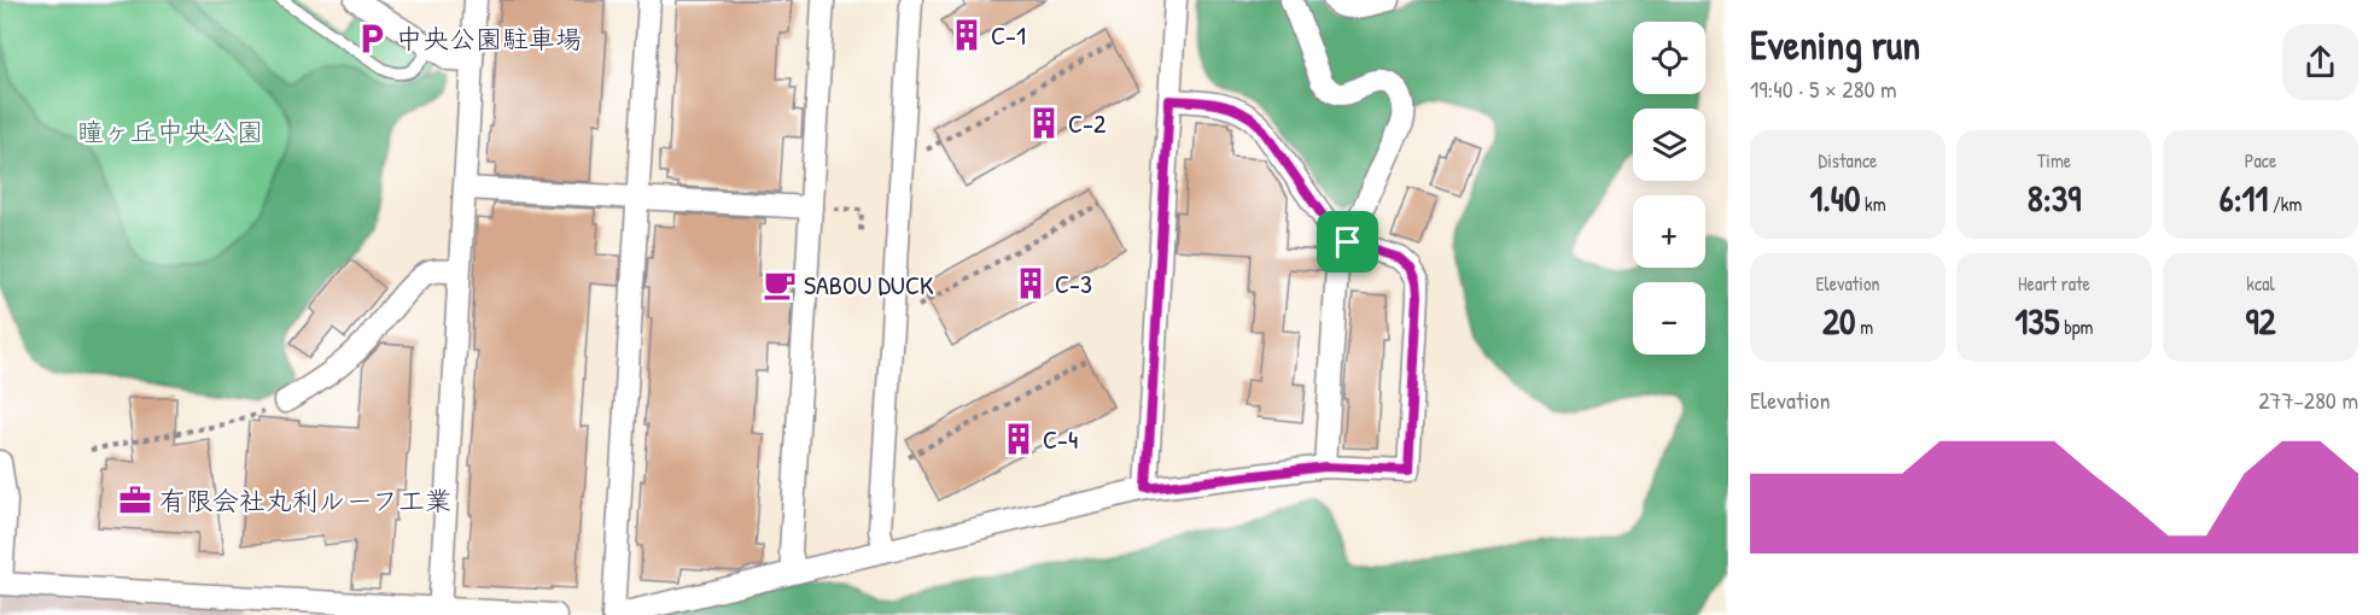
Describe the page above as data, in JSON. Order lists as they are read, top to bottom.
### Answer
{
  "parks": ["瞳ヶ丘中央公園"],
  "places": {
    "building": [
      "C-1",
      "C-2",
      "C-3",
      "C-4"
    ],
    "parking": ["中央公園駐車場"],
    "cafe": ["SABOU DUCK"],
    "office": ["有限会社丸利ルーフ工業"]
  },
  "page": {
    "heading": ["Evening run", "19:40 · 5 × 280 m"],
    "map_buttons": ["+", "−"],
    "stats": [
      ["Distance", "1.40 km"],
      ["Time", "8:39"],
      ["Pace", "6:11 /km"],
      ["Elevation", "20 m"],
      ["Heart rate", "135 bpm"],
      ["kcal", "92"]
    ],
    "chart": ["Elevation", "277–280 m"]
  }
}
